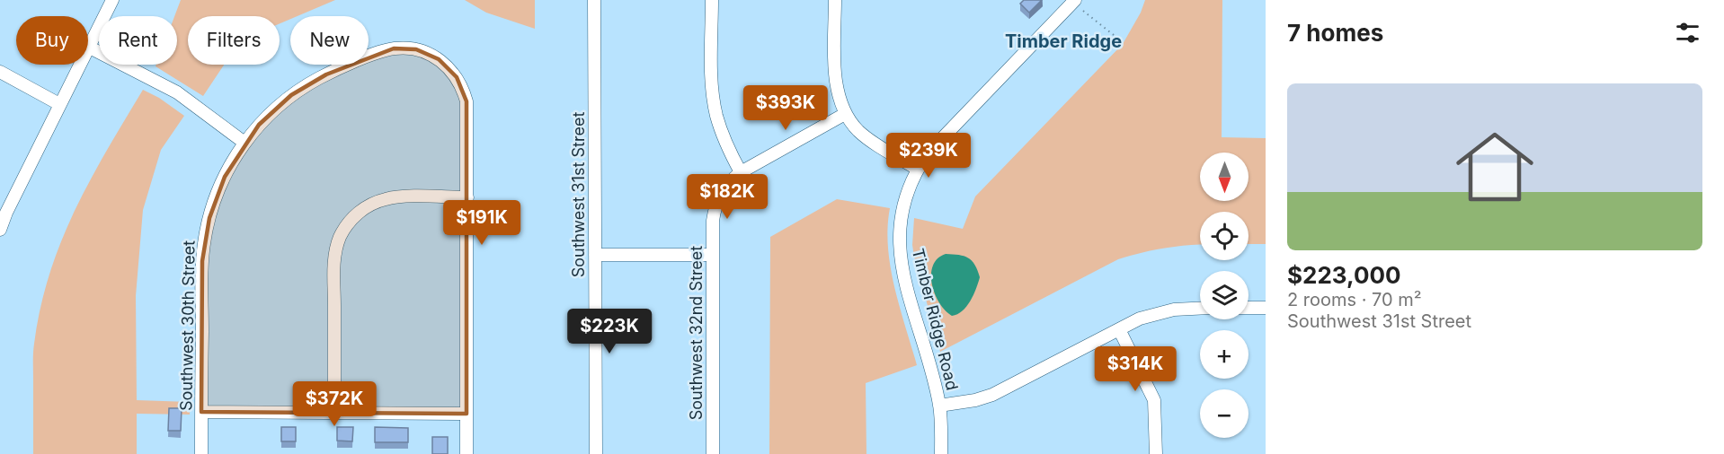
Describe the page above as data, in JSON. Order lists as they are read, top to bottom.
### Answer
{
  "streets": {
    "street": [
      "Southwest 31st Street",
      "Timber Ridge Road",
      "Southwest 30th Street",
      "Southwest 32nd Street"
    ]
  },
  "districts": ["Timber Ridge"],
  "north": "bottom",
  "page": {
    "heading": "7 homes",
    "chip": [
      "Buy",
      "Rent",
      "Filters",
      "New"
    ],
    "list": [
      {
        "name": "$223,000",
        "note": "2 rooms · 70 m² · Southwest 31st Street"
      }
    ],
    "price": [
      "$393K",
      "$239K",
      "$182K",
      "$191K",
      "$223K",
      "$314K",
      "$372K"
    ],
    "map_buttons": ["+", "−"]
  }
}
